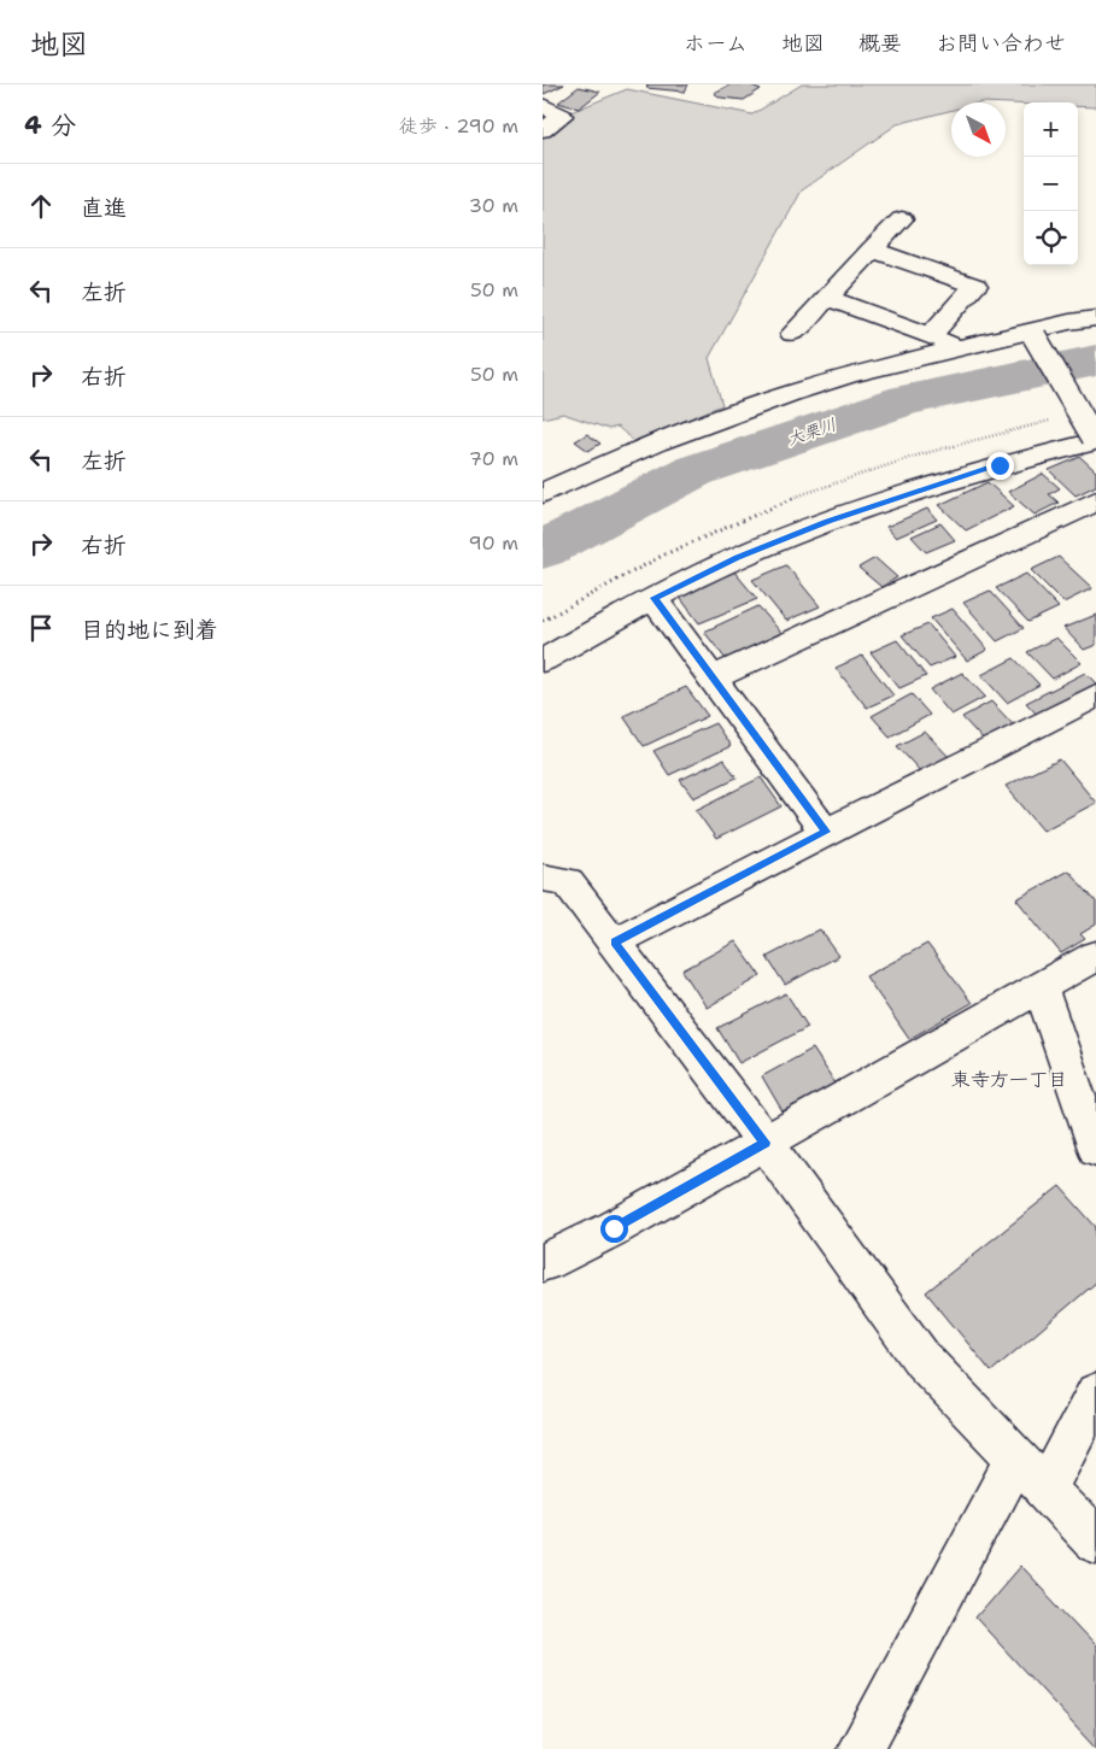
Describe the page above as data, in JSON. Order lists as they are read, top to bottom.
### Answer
{
  "districts": ["東寺方一丁目"],
  "water": ["大栗川"],
  "north": "bottom right",
  "page": {
    "header": "地図",
    "nav": [
      "ホーム",
      "地図",
      "概要",
      "お問い合わせ"
    ],
    "heading": ["4 分", "徒歩 · 290 m"],
    "map_buttons": ["+", "−"],
    "list": [
      ["直進", "30 m"],
      ["左折", "50 m"],
      ["右折", "50 m"],
      ["左折", "70 m"],
      ["右折", "90 m"],
      "目的地に到着"
    ]
  }
}
